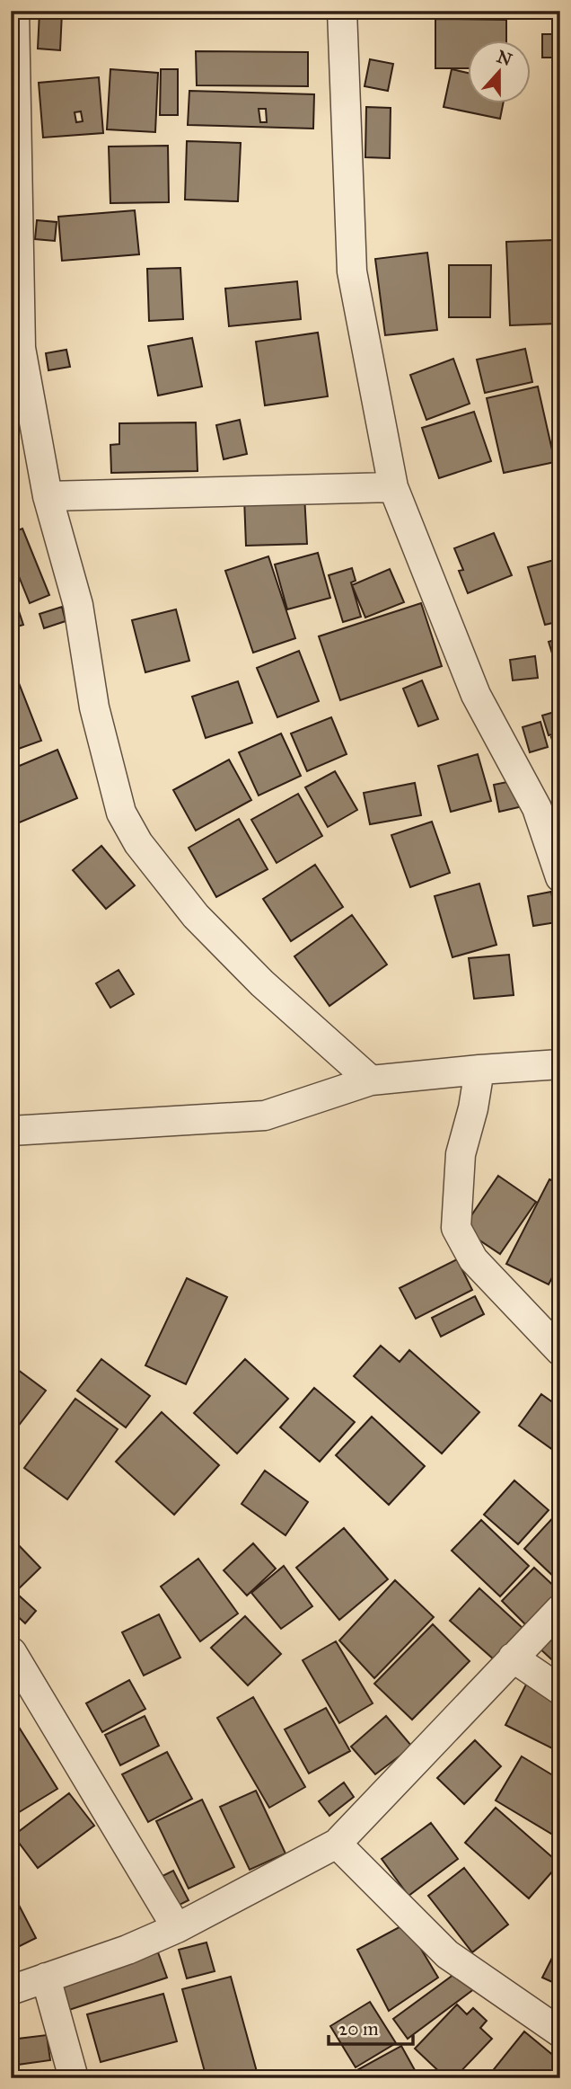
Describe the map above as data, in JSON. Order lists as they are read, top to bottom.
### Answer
{
  "scale_bar": "20 m",
  "north": "top"
}
